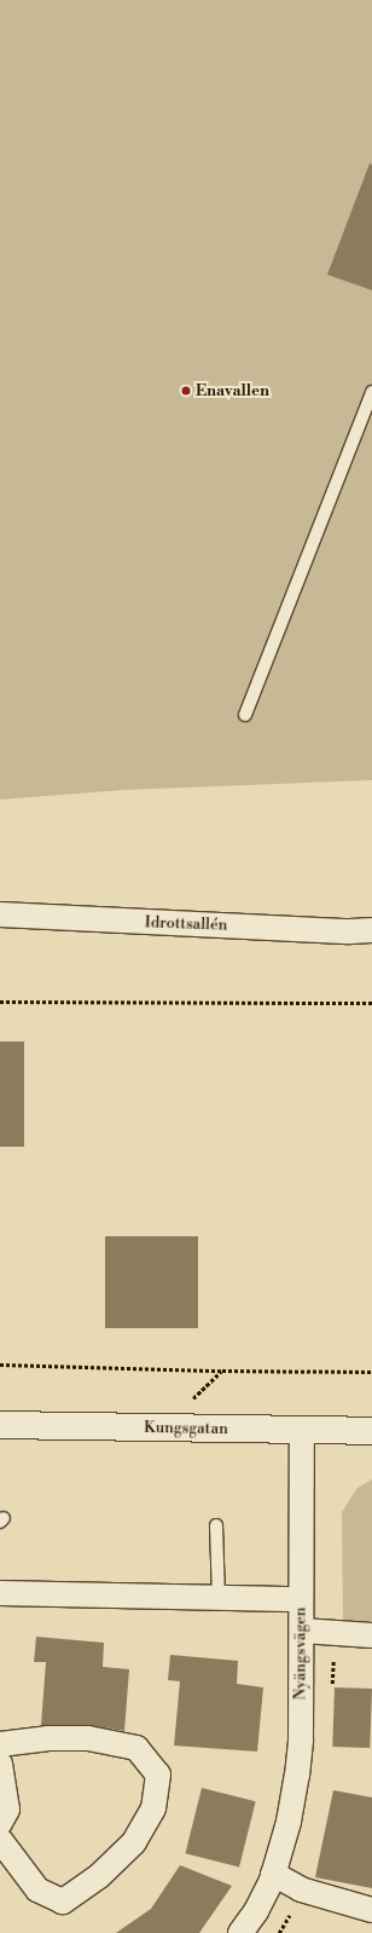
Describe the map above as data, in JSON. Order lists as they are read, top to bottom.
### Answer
{
  "streets": {
    "street": ["Idrottsallén", "Kungsgatan", "Nyängsvägen"]
  },
  "crossings": [
    ["Kungsgatan", "Nyängsvägen"]
  ],
  "places": ["Enavallen"]
}
